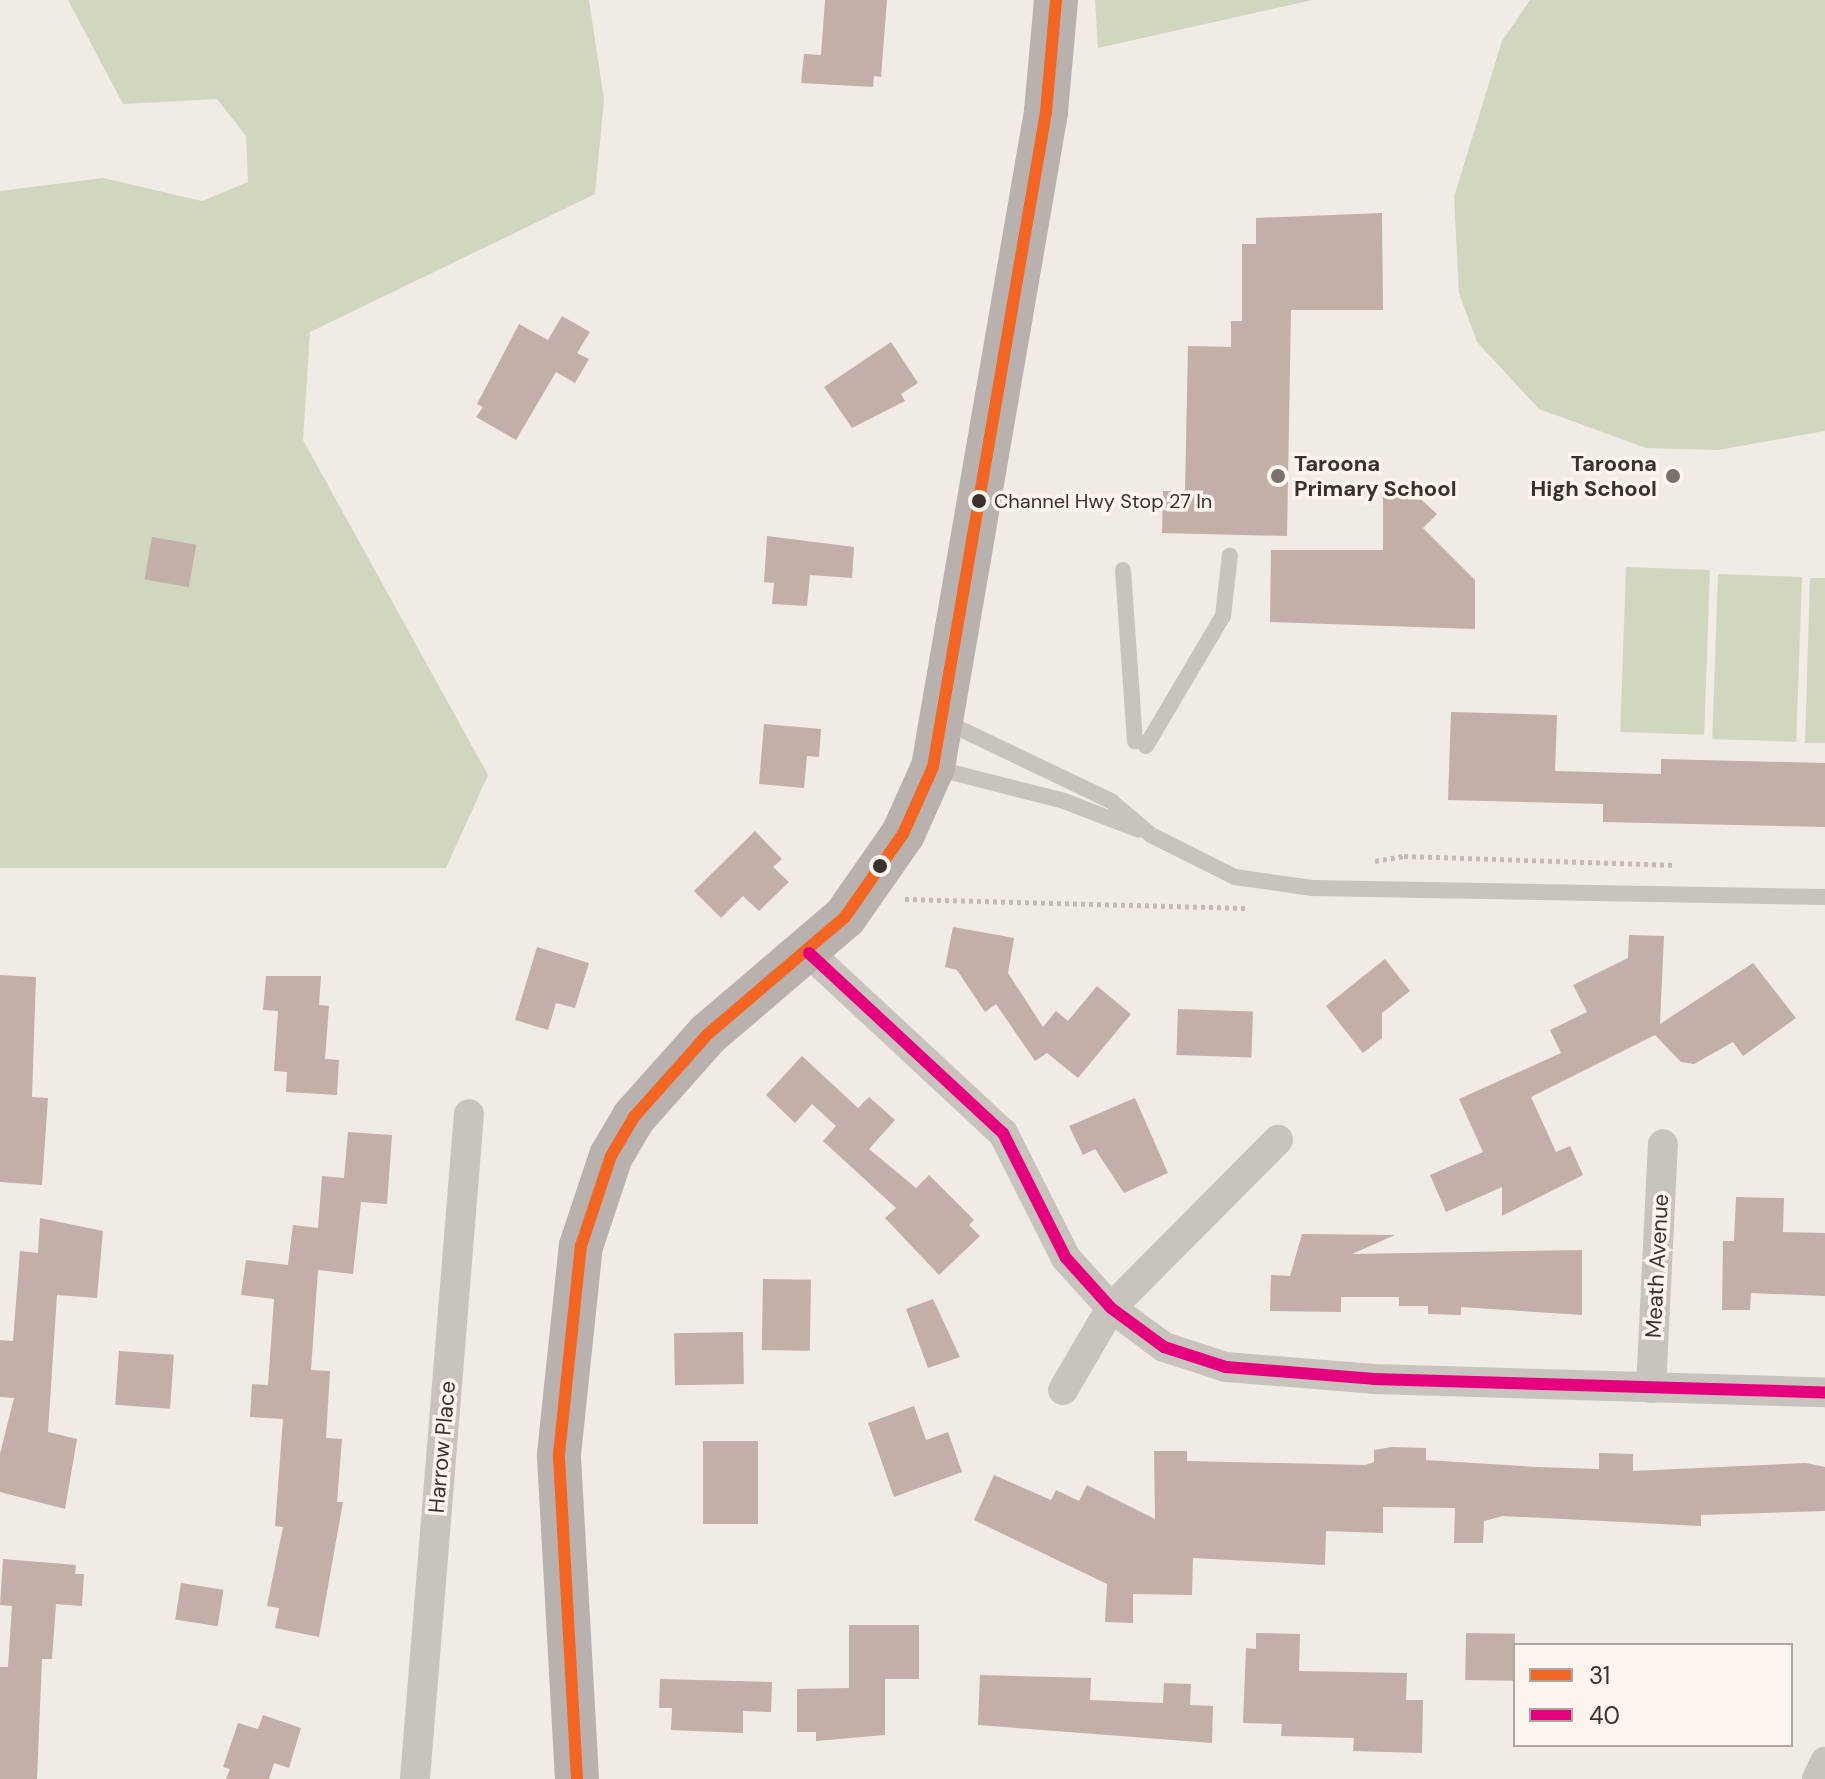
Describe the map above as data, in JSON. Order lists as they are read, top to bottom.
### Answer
{
  "streets": {
    "street": ["Meath Avenue", "Harrow Place"]
  },
  "places": ["Taroona Primary School", "Taroona High School", "Channel Hwy Stop 27 In"],
  "lines": ["transit line 31", "transit line 40"],
  "legend": ["31", "40"]
}
